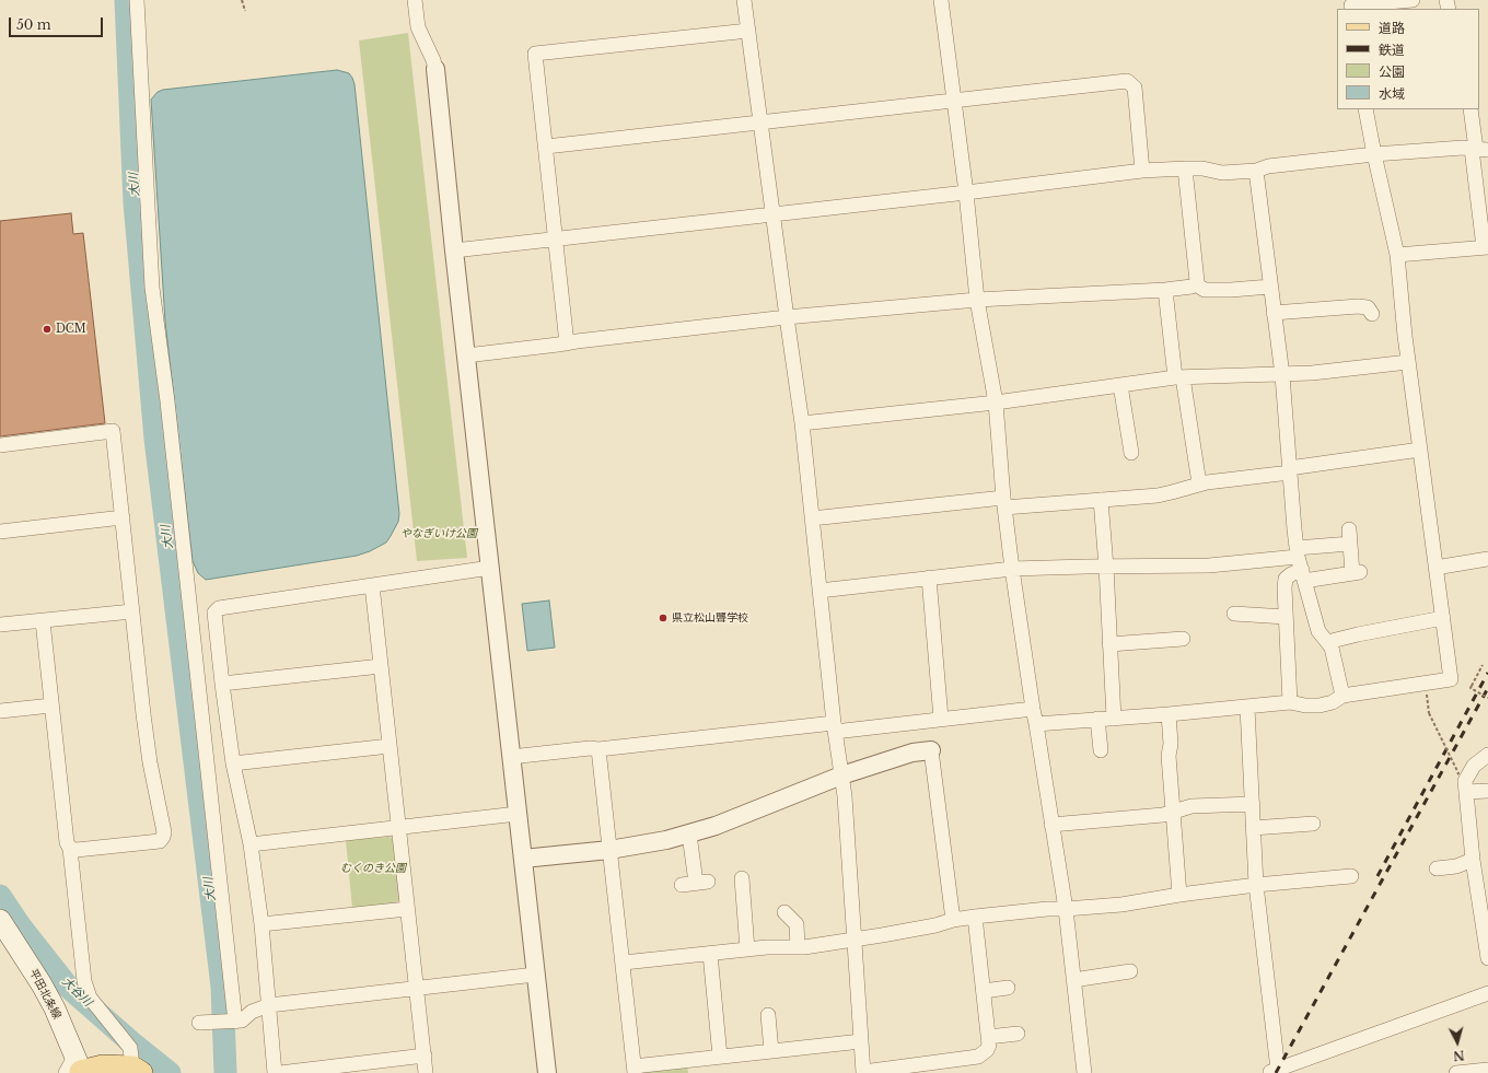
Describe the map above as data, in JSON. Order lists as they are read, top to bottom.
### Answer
{
  "streets": {
    "main road": ["平田北条線"]
  },
  "water": ["大川", "大谷川"],
  "parks": ["やなぎいけ公園", "むくのき公園"],
  "places": ["DCM", "県立松山聾学校"],
  "legend": [
    "道路",
    "鉄道",
    "公園",
    "水域"
  ],
  "scale_bar": "50 m",
  "north": "bottom"
}
